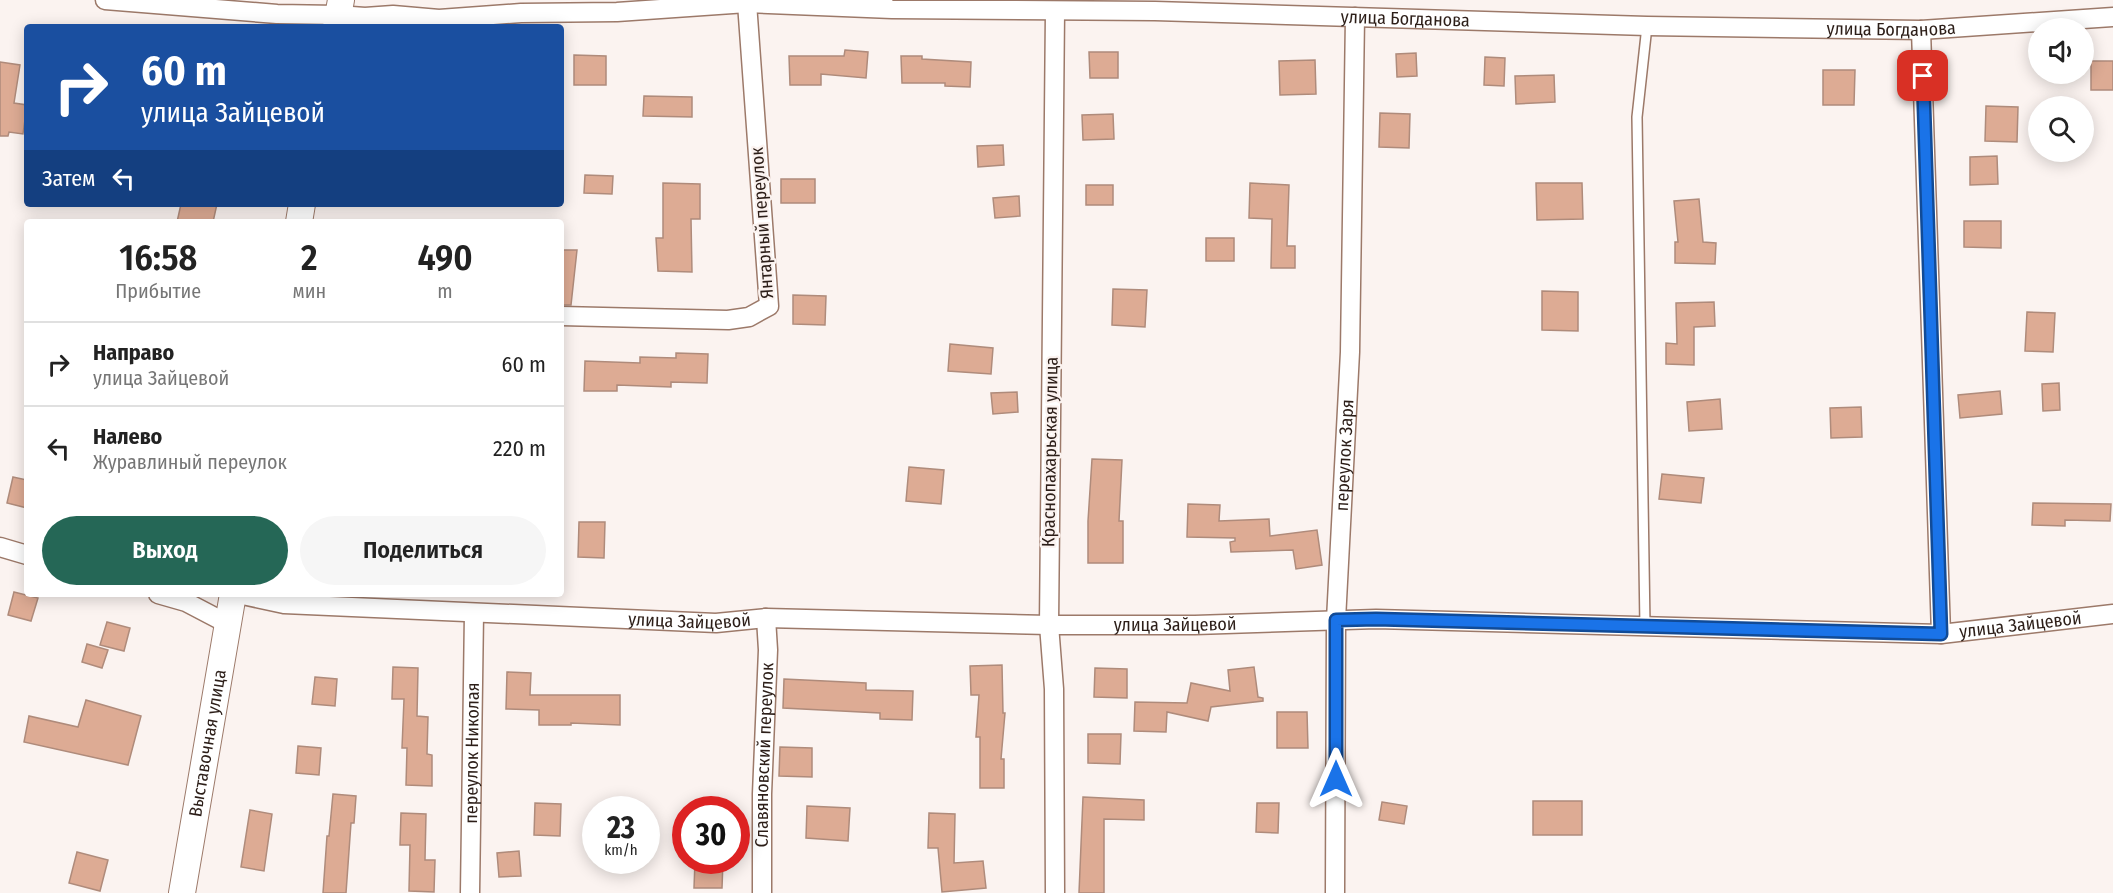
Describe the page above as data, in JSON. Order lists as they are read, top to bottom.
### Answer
{
  "streets": {
    "street": [
      "улица Богданова",
      "Янтарный переулок",
      "Краснопахарьская улица",
      "переулок Заря",
      "улица Зайцевой",
      "Выставочная улица",
      "переулок Николая",
      "Славяновский переулок"
    ]
  },
  "crossings": [
    ["улица Богданова", "Янтарный переулок"],
    ["улица Богданова", "Краснопахарьская улица"],
    ["улица Богданова", "переулок Заря"],
    ["Краснопахарьская улица", "улица Зайцевой"],
    ["переулок Заря", "улица Зайцевой"],
    ["улица Зайцевой", "переулок Николая"],
    ["улица Зайцевой", "Славяновский переулок"]
  ],
  "page": {
    "turn": ["60 m", "улица Зайцевой"],
    "then": "Затем",
    "eta": [
      "16:58",
      "Прибытие",
      "2",
      "мин",
      "490",
      "m"
    ],
    "list": [
      {
        "name": "Направо",
        "note": "улица Зайцевой",
        "value": "60 m"
      },
      {
        "name": "Налево",
        "note": "Журавлиный переулок",
        "value": "220 m"
      }
    ],
    "buttons": ["Выход", "Поделиться"],
    "speed": "23 km/h",
    "limit": "30"
  }
}
